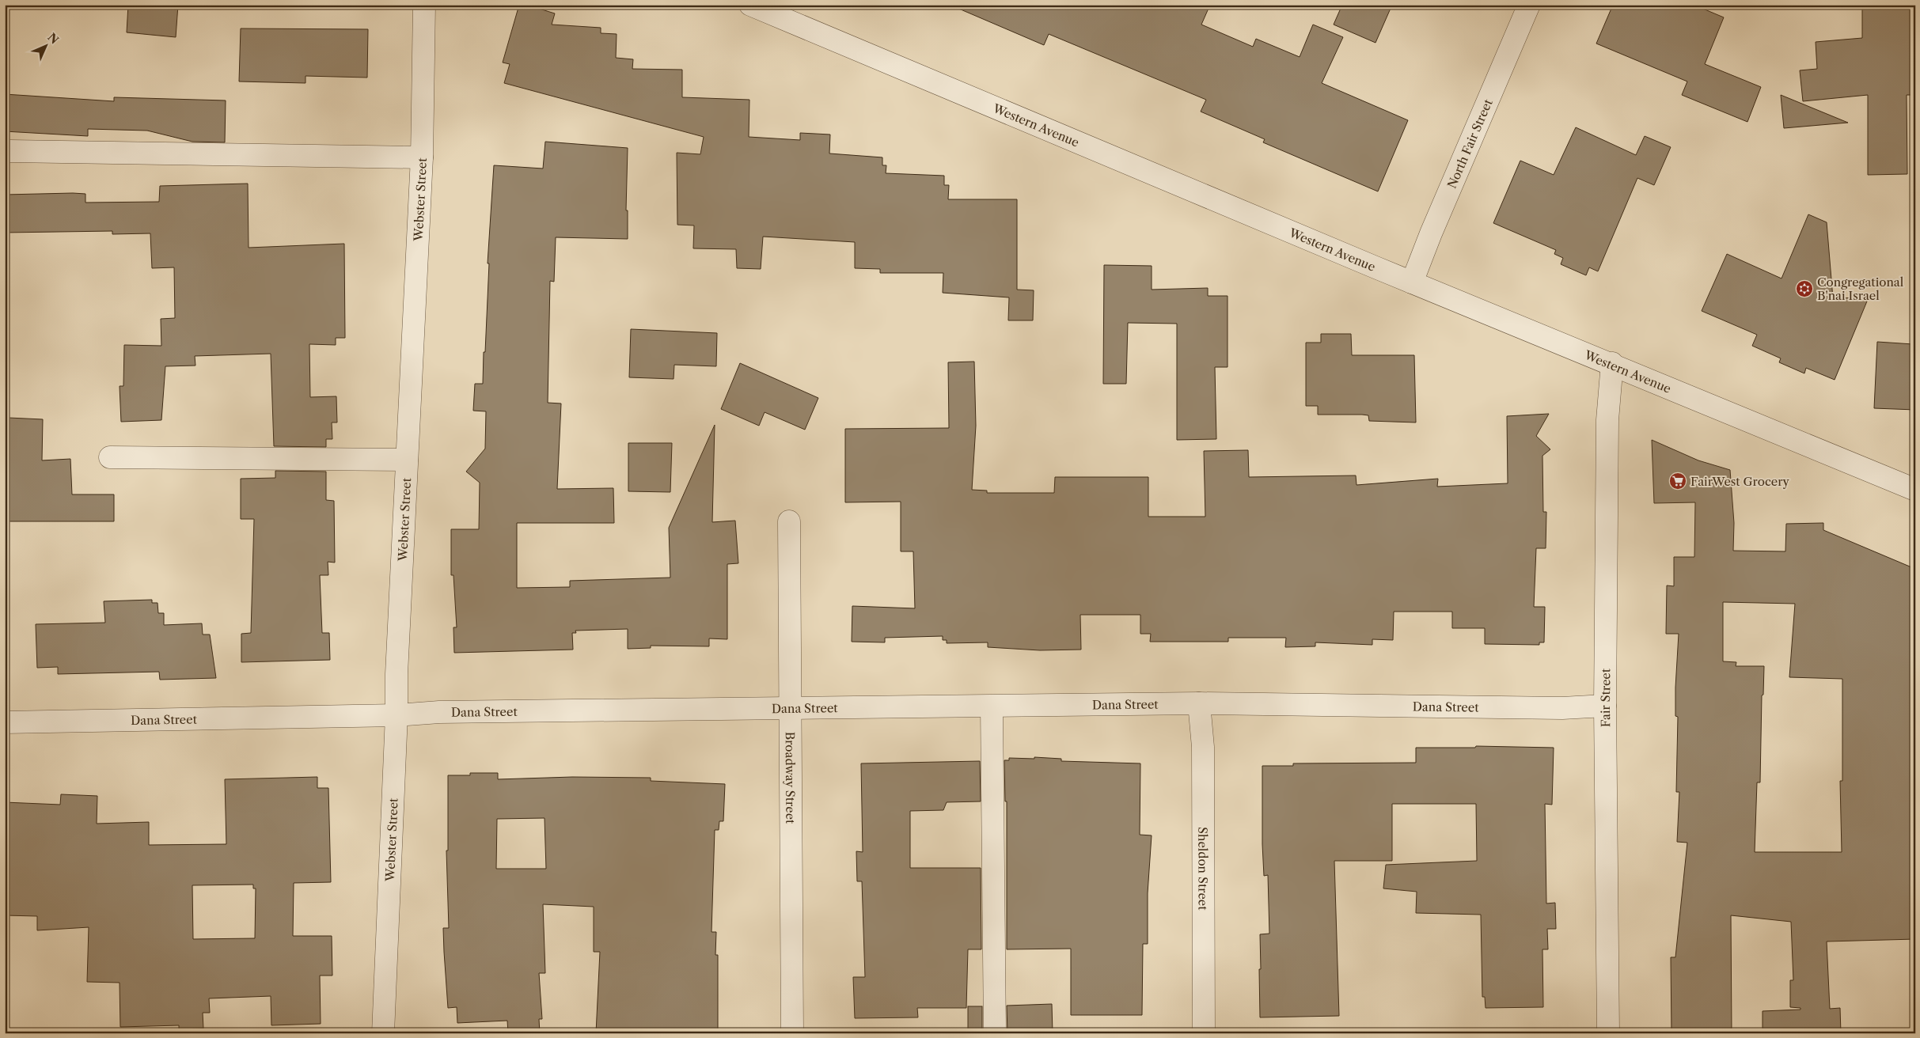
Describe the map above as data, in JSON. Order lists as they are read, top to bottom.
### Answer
{
  "streets": {
    "street": [
      "Western Avenue",
      "North Fair Street",
      "Webster Street",
      "Fair Street",
      "Dana Street",
      "Broadway Street",
      "Sheldon Street"
    ]
  },
  "crossings": [
    ["Western Avenue", "North Fair Street"],
    ["Western Avenue", "Fair Street"],
    ["Webster Street", "Dana Street"],
    ["Fair Street", "Dana Street"],
    ["Dana Street", "Broadway Street"],
    ["Dana Street", "Sheldon Street"]
  ],
  "places": {
    "synagogue": ["Congregational B'nai Israel"],
    "supermarket": ["FairWest Grocery"]
  },
  "north": "top right"
}
